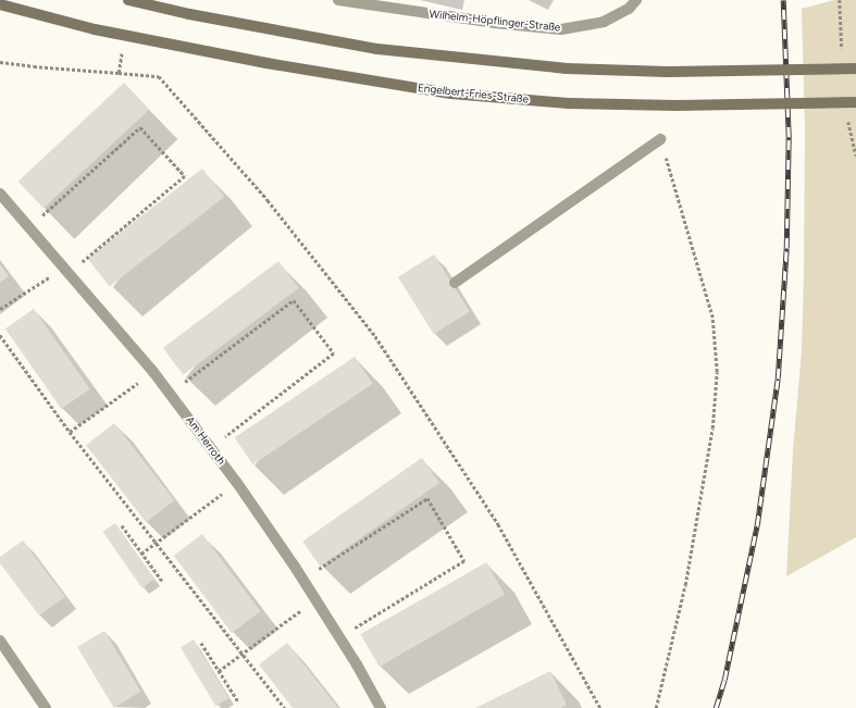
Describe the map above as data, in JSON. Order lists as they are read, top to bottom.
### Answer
{
  "streets": {
    "main road": ["Engelbert-Fries-Straße"],
    "street": ["Wilhelm-Höpflinger-Straße", "Am Herroth"]
  }
}
